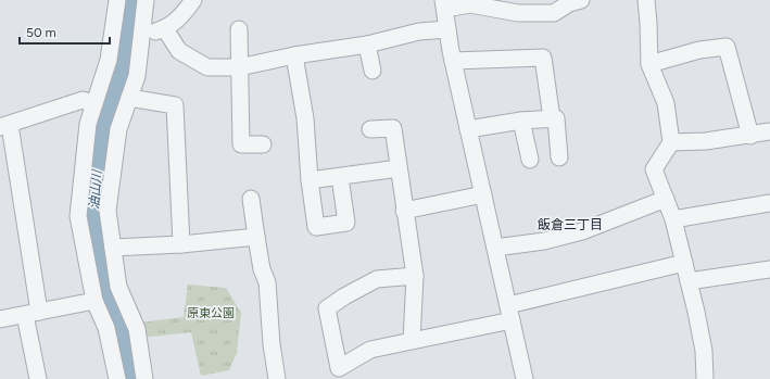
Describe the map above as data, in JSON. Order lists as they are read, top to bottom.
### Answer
{
  "districts": ["飯倉三丁目"],
  "water": ["油山川"],
  "parks": ["原東公園"],
  "scale_bar": "50 m"
}
